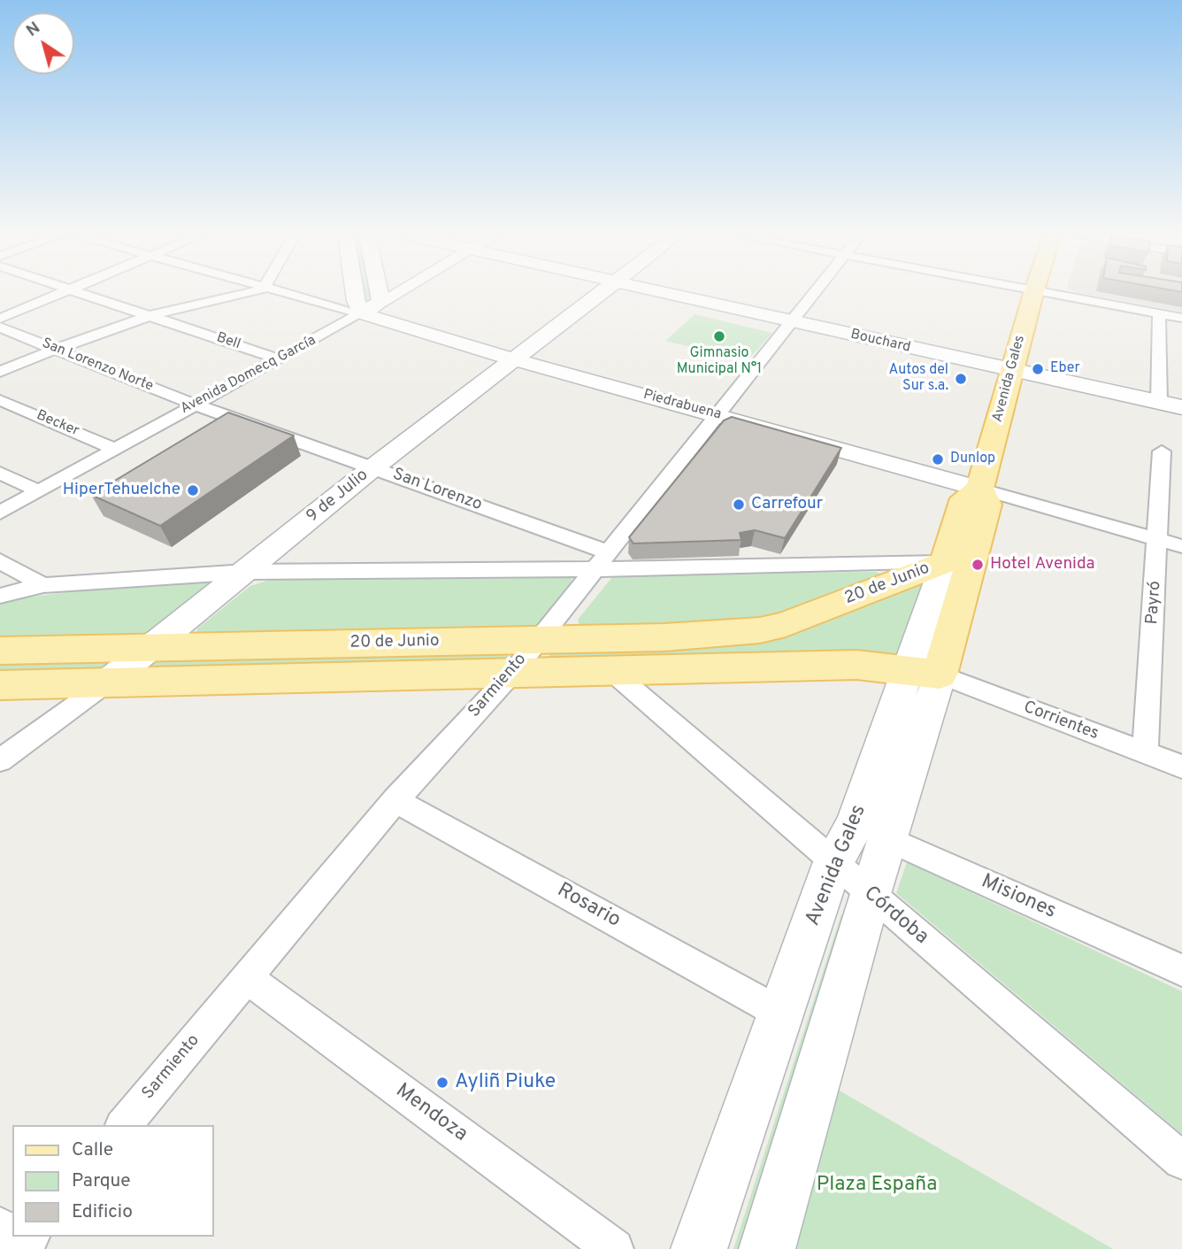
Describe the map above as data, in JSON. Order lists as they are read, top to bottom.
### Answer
{
  "streets": {
    "main road": [
      "Bouchard",
      "Avenida Domecq García",
      "Avenida Gales",
      "Piedrabuena",
      "9 de Julio",
      "20 de Junio"
    ],
    "street": [
      "Bell",
      "San Lorenzo Norte",
      "Becker",
      "San Lorenzo",
      "Payró",
      "Sarmiento",
      "Corrientes",
      "Misiones",
      "Rosario",
      "Córdoba",
      "Mendoza"
    ]
  },
  "crossings": [
    ["Bell", "Avenida Domecq García"],
    ["Bouchard", "Avenida Gales"],
    ["Bouchard", "Sarmiento"],
    ["San Lorenzo Norte", "Avenida Domecq García"],
    ["San Lorenzo Norte", "San Lorenzo"],
    ["Avenida Domecq García", "Piedrabuena"],
    ["Avenida Domecq García", "Becker"],
    ["Avenida Domecq García", "San Lorenzo"],
    ["Avenida Gales", "Piedrabuena"],
    ["Avenida Gales", "20 de Junio"],
    ["Avenida Gales", "Corrientes"],
    ["Avenida Gales", "Misiones"],
    ["Avenida Gales", "Rosario"],
    ["Avenida Gales", "Córdoba"],
    ["Piedrabuena", "9 de Julio"],
    ["Piedrabuena", "Payró"],
    ["Piedrabuena", "Sarmiento"],
    ["San Lorenzo", "9 de Julio"],
    ["San Lorenzo", "Sarmiento"],
    ["9 de Julio", "20 de Junio"],
    ["20 de Junio", "Sarmiento"],
    ["20 de Junio", "Corrientes"],
    ["20 de Junio", "Córdoba"],
    ["Payró", "Corrientes"],
    ["Sarmiento", "Rosario"],
    ["Sarmiento", "Mendoza"]
  ],
  "parks": ["Plaza España"],
  "places": [
    "Gimnasio Municipal N°1",
    "Eber",
    "Autos del Sur s.a.",
    "Dunlop",
    "HiperTehuelche",
    "Carrefour",
    "Hotel Avenida",
    "Ayliñ Piuke"
  ],
  "legend": ["Calle", "Parque", "Edificio"],
  "north": "top left"
}
